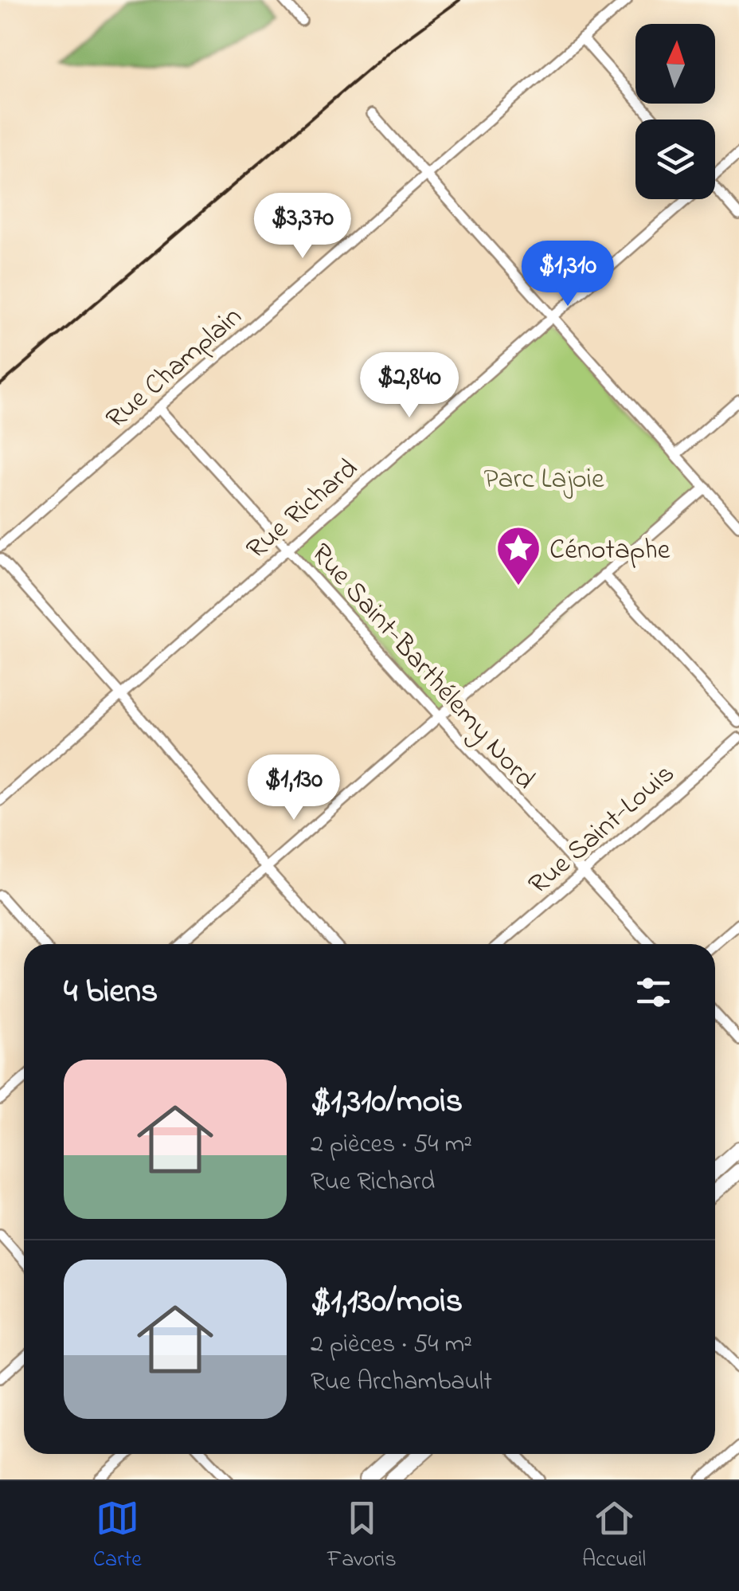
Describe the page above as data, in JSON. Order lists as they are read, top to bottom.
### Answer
{
  "streets": {
    "street": [
      "Rue Champlain",
      "Rue Richard",
      "Rue Saint-Barthélemy Nord",
      "Rue Saint-Louis"
    ]
  },
  "crossings": [
    ["Rue Champlain", "Rue Saint-Barthélemy Nord"],
    ["Rue Richard", "Rue Saint-Barthélemy Nord"],
    ["Rue Saint-Barthélemy Nord", "Rue Saint-Louis"]
  ],
  "parks": ["Parc Lajoie"],
  "places": {
    "place": ["Cénotaphe"]
  },
  "north": "top",
  "page": {
    "price": [
      "$3,370",
      "$1,310",
      "$2,840",
      "$1,130"
    ],
    "heading": "4 biens",
    "list": [
      {
        "name": "$1,310/mois",
        "note": "2 pièces · 54 m² · Rue Richard"
      },
      {
        "name": "$1,130/mois",
        "note": "2 pièces · 54 m² · Rue Archambault"
      }
    ],
    "tabs": ["Carte", "Favoris", "Accueil"]
  }
}
